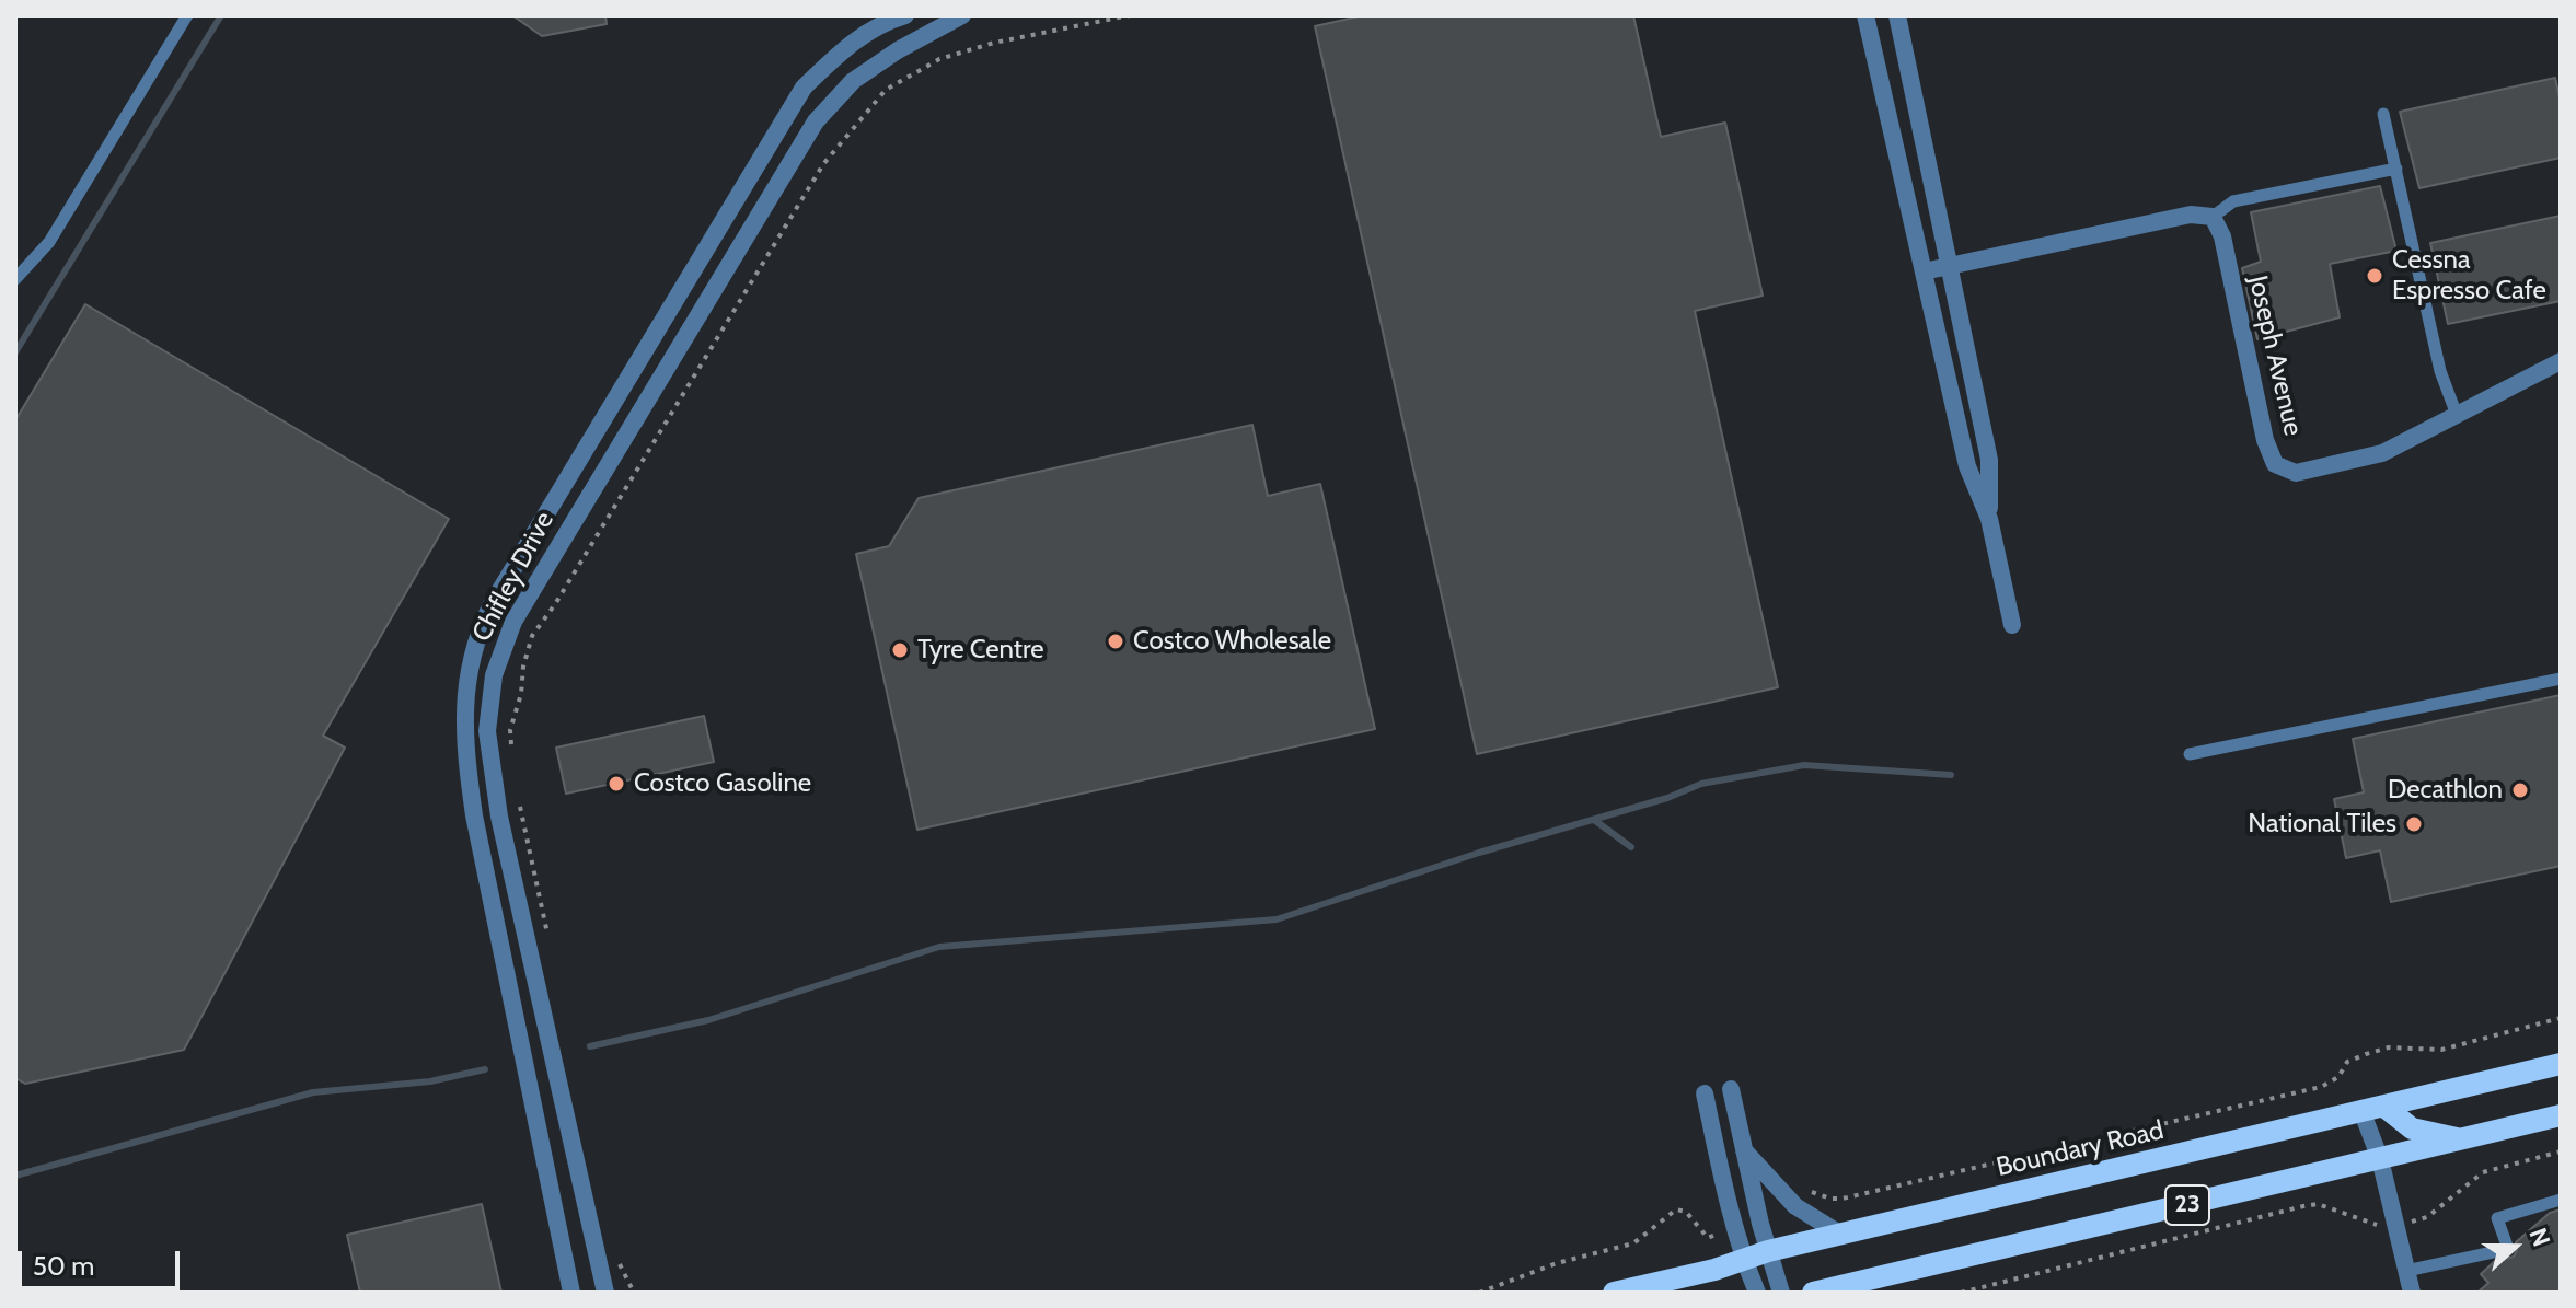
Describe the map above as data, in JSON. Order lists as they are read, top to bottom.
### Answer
{
  "streets": {
    "main road": ["Boundary Road", "23"],
    "street": ["Joseph Avenue", "Chifley Drive"]
  },
  "places": [
    "Cessna Espresso Cafe",
    "Costco Wholesale",
    "Tyre Centre",
    "Costco Gasoline",
    "Decathlon",
    "National Tiles"
  ],
  "scale_bar": "50 m",
  "north": "right"
}
